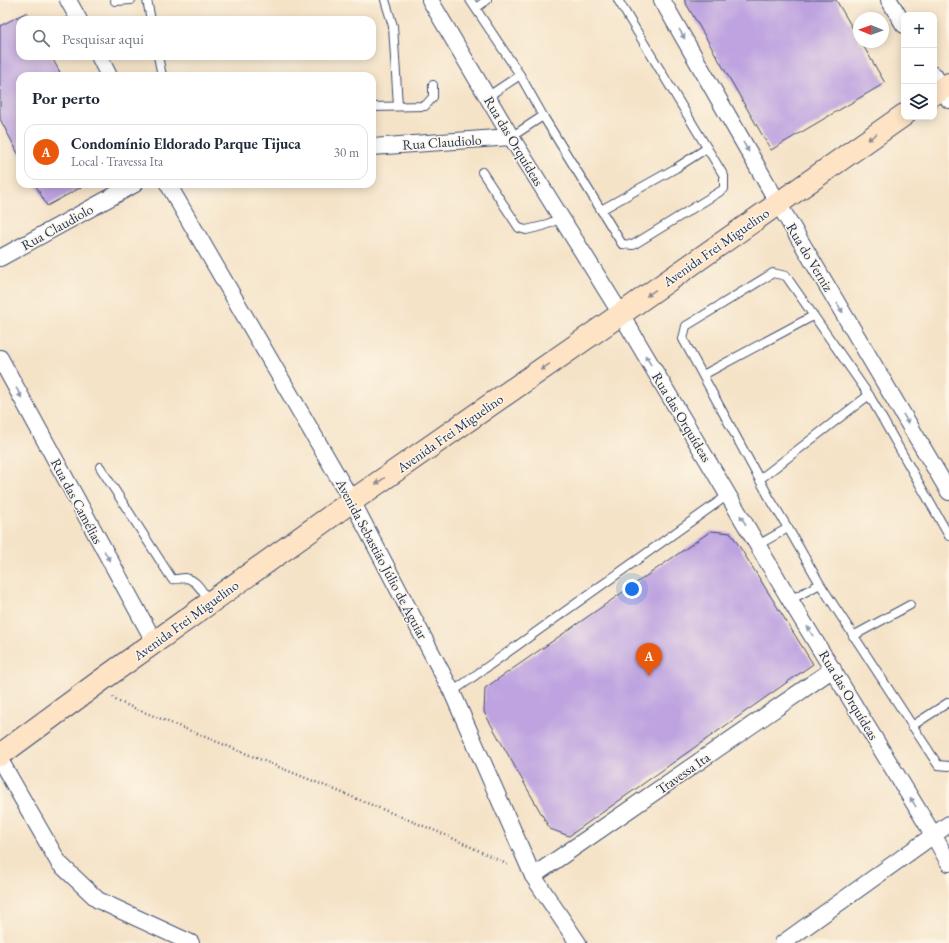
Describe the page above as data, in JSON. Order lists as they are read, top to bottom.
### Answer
{
  "streets": {
    "main road": ["Avenida Frei Miguelino"],
    "street": [
      "Rua das Orquídeas",
      "Rua Claudiolo",
      "Rua do Verniz",
      "Rua das Camélias",
      "Avenida Sebastião Júlio de Aguiar",
      "Travessa Ita"
    ]
  },
  "crossings": [
    ["Rua das Orquídeas", "Rua Claudiolo"],
    ["Rua das Orquídeas", "Avenida Frei Miguelino"],
    ["Rua das Orquídeas", "Travessa Ita"],
    ["Avenida Frei Miguelino", "Rua do Verniz"],
    ["Avenida Frei Miguelino", "Rua das Camélias"],
    ["Avenida Frei Miguelino", "Avenida Sebastião Júlio de Aguiar"],
    ["Avenida Sebastião Júlio de Aguiar", "Travessa Ita"]
  ],
  "one_way": [
    "Rua das Orquídeas",
    "Avenida Frei Miguelino",
    "Rua do Verniz",
    "Rua das Camélias"
  ],
  "north": "left",
  "page": {
    "map_buttons": ["+", "−"],
    "search": "Pesquisar aqui",
    "heading": "Por perto",
    "list": [
      {
        "mark": "A",
        "name": "Condomínio Eldorado Parque Tijuca",
        "note": "Local · Travessa Ita",
        "value": "30 m"
      }
    ],
    "pins": "A"
  }
}
